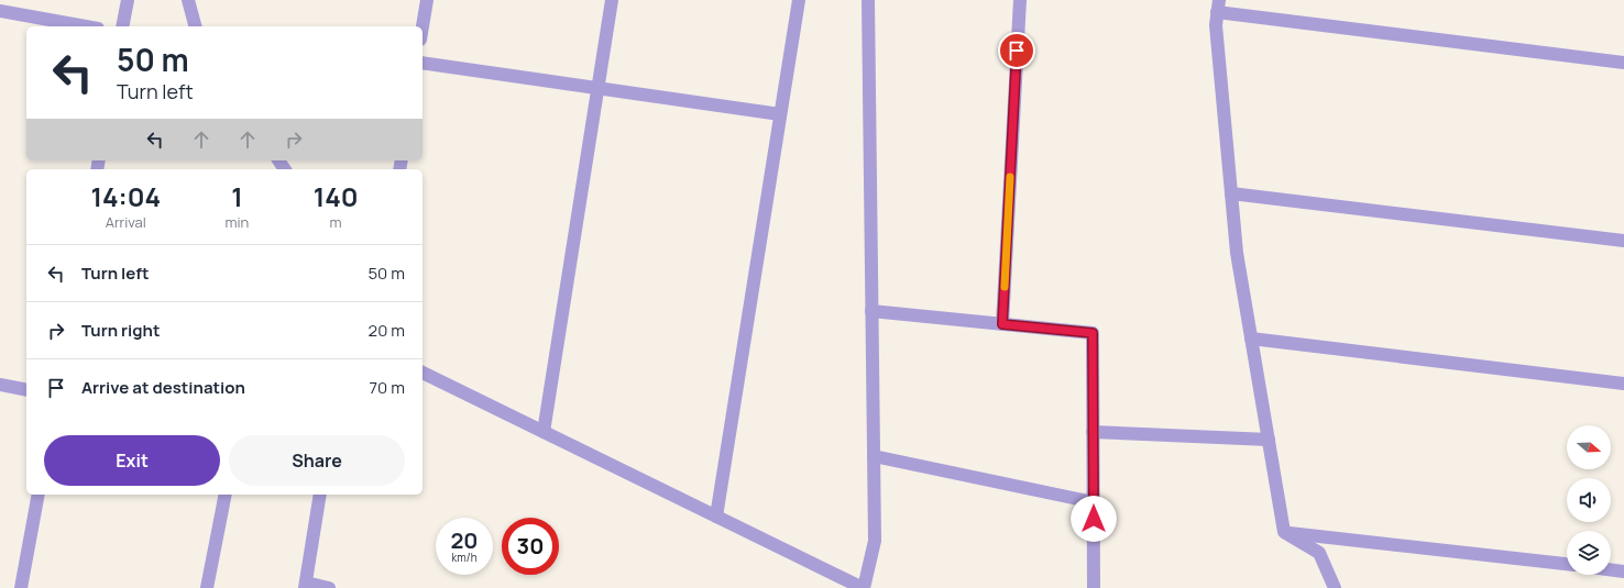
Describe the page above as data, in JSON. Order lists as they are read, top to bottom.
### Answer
{
  "north": "right",
  "page": {
    "turn": ["50 m", "Turn left"],
    "eta": [
      "14:04",
      "Arrival",
      "1",
      "min",
      "140",
      "m"
    ],
    "list": [
      {
        "name": "Turn left",
        "value": "50 m"
      },
      {
        "name": "Turn right",
        "value": "20 m"
      },
      {
        "name": "Arrive at destination",
        "value": "70 m"
      }
    ],
    "buttons": ["Exit", "Share"],
    "speed": "20 km/h",
    "limit": "30"
  }
}
